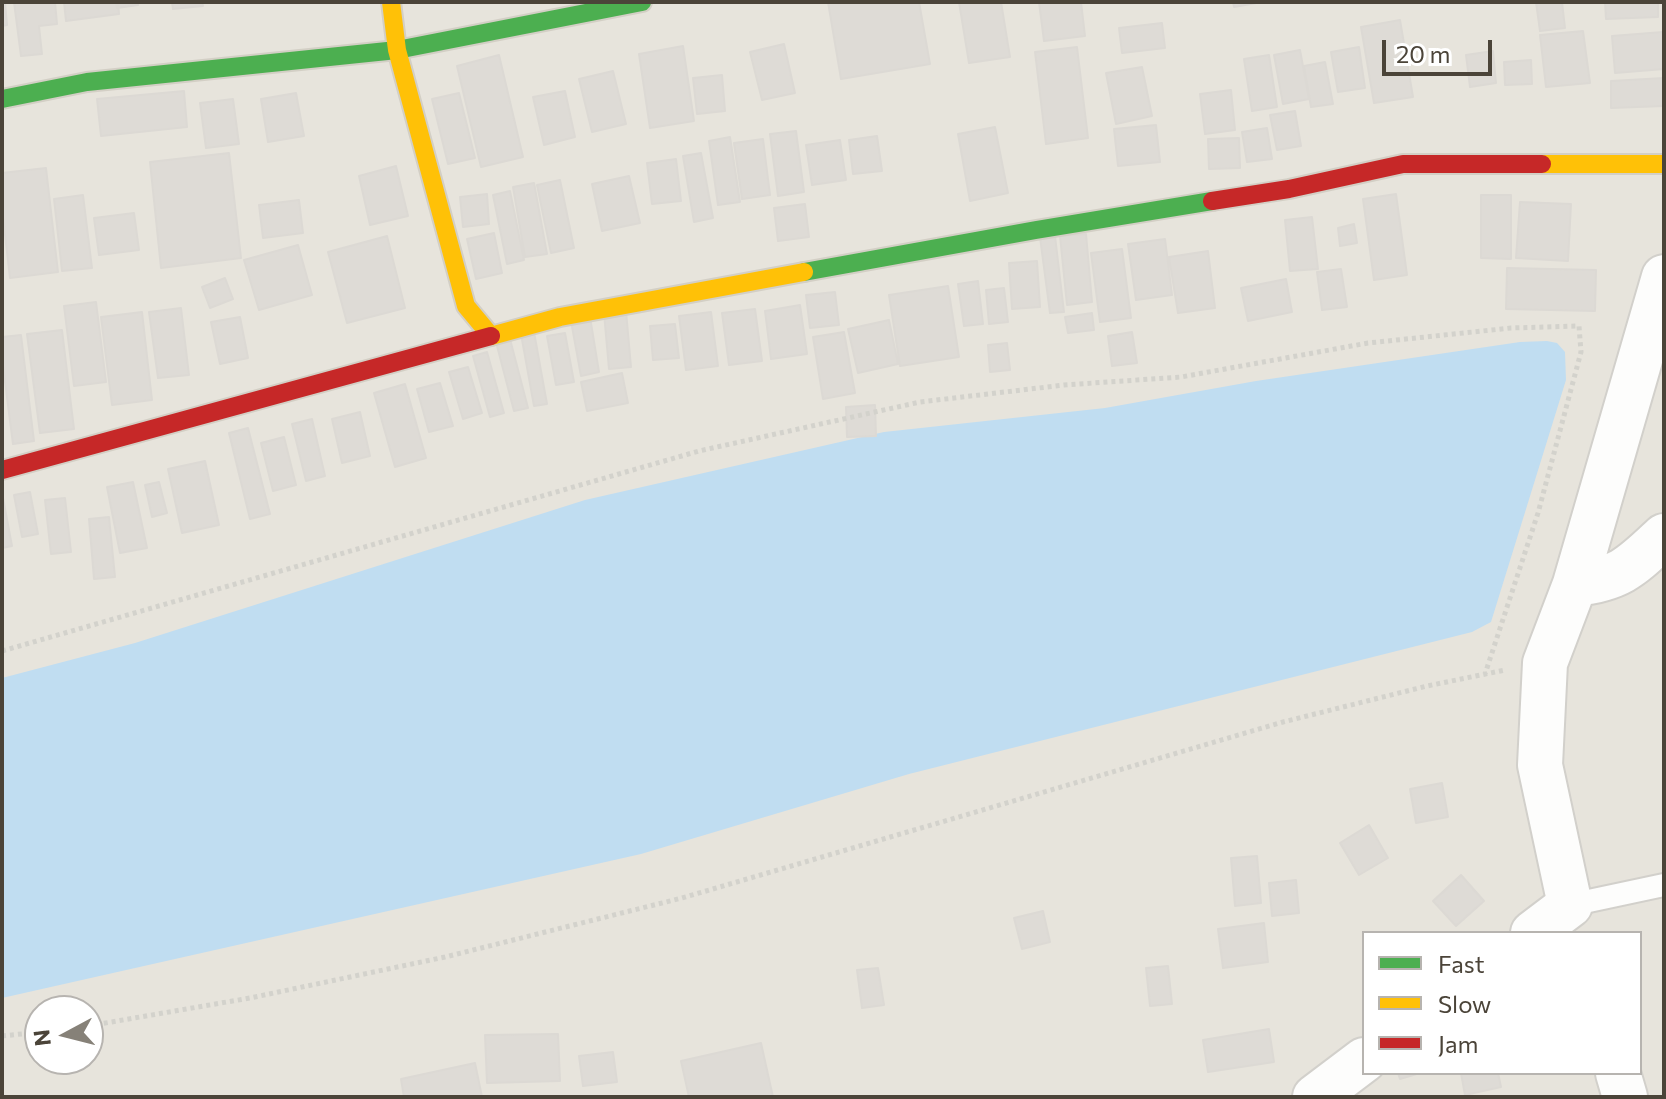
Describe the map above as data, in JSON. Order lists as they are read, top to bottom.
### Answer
{
  "legend": ["Fast", "Slow", "Jam"],
  "scale_bar": "20 m",
  "north": "left"
}
